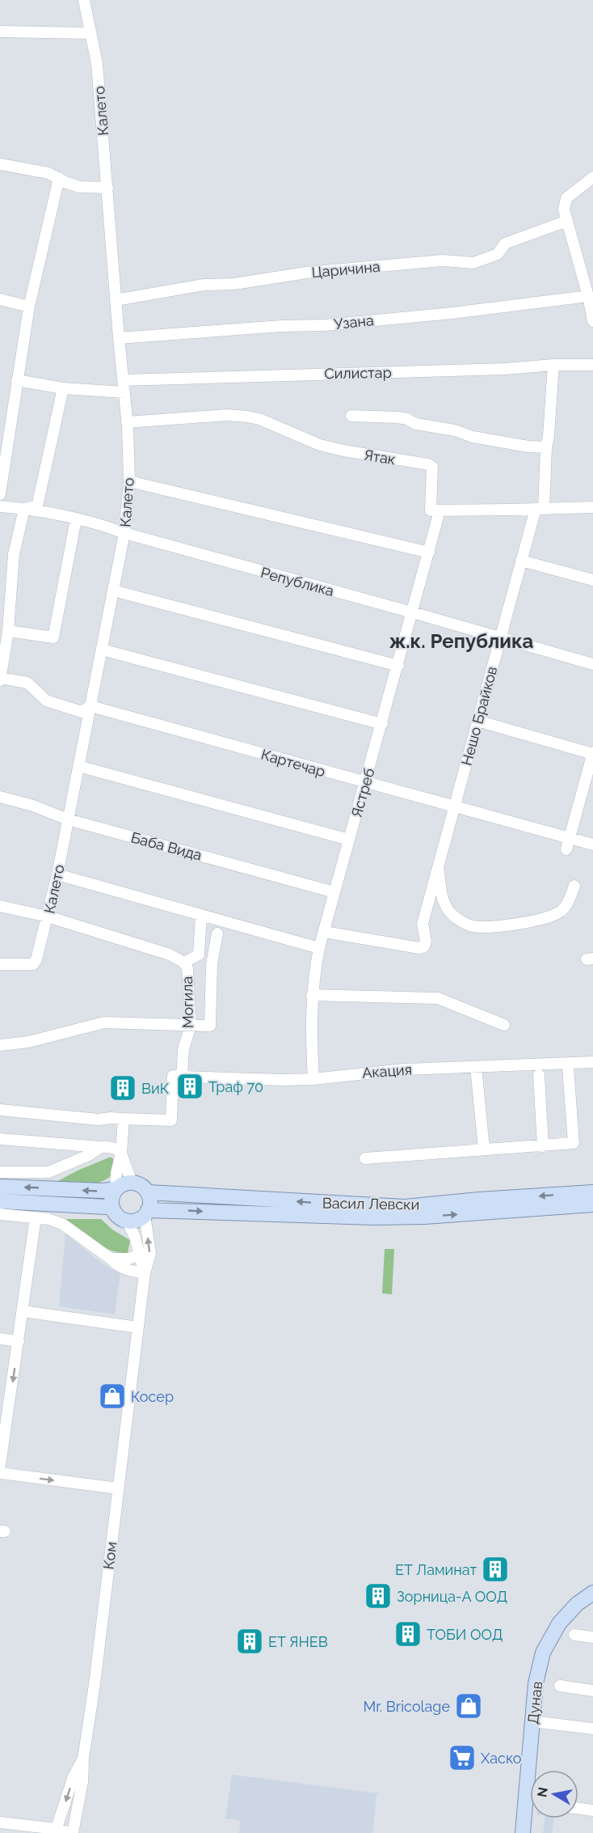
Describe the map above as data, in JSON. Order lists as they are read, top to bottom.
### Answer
{
  "streets": {
    "main road": ["Васил Левски", "Дунав"],
    "street": [
      "Калето",
      "Царичина",
      "Узана",
      "Силистар",
      "Ятак",
      "Република",
      "Нешо Брайков",
      "Картечар",
      "Ястреб",
      "Баба Вида",
      "Могила",
      "Акация",
      "Ком"
    ]
  },
  "crossings": [
    ["Калето", "Царичина"],
    ["Калето", "Узана"],
    ["Калето", "Силистар"],
    ["Калето", "Ятак"],
    ["Калето", "Република"],
    ["Калето", "Картечар"],
    ["Калето", "Баба Вида"],
    ["Калето", "Могила"],
    ["Силистар", "Нешо Брайков"],
    ["Ятак", "Ястреб"],
    ["Република", "Нешо Брайков"],
    ["Република", "Ястреб"],
    ["Нешо Брайков", "Картечар"],
    ["Нешо Брайков", "Ястреб"],
    ["Картечар", "Ястреб"],
    ["Ястреб", "Баба Вида"],
    ["Ястреб", "Акация"],
    ["Могила", "Акация"],
    ["Васил Левски", "Ком"]
  ],
  "districts": ["ж.к. Република"],
  "places": {
    "building": [
      "Траф 70",
      "ВиК",
      "ЕТ Ламинат",
      "Зорница-А ООД",
      "ТОБИ ООД",
      "ЕТ ЯНЕВ"
    ],
    "shop": ["Косер", "Mr. Bricolage"],
    "supermarket": ["Хаско"]
  },
  "north": "left"
}
